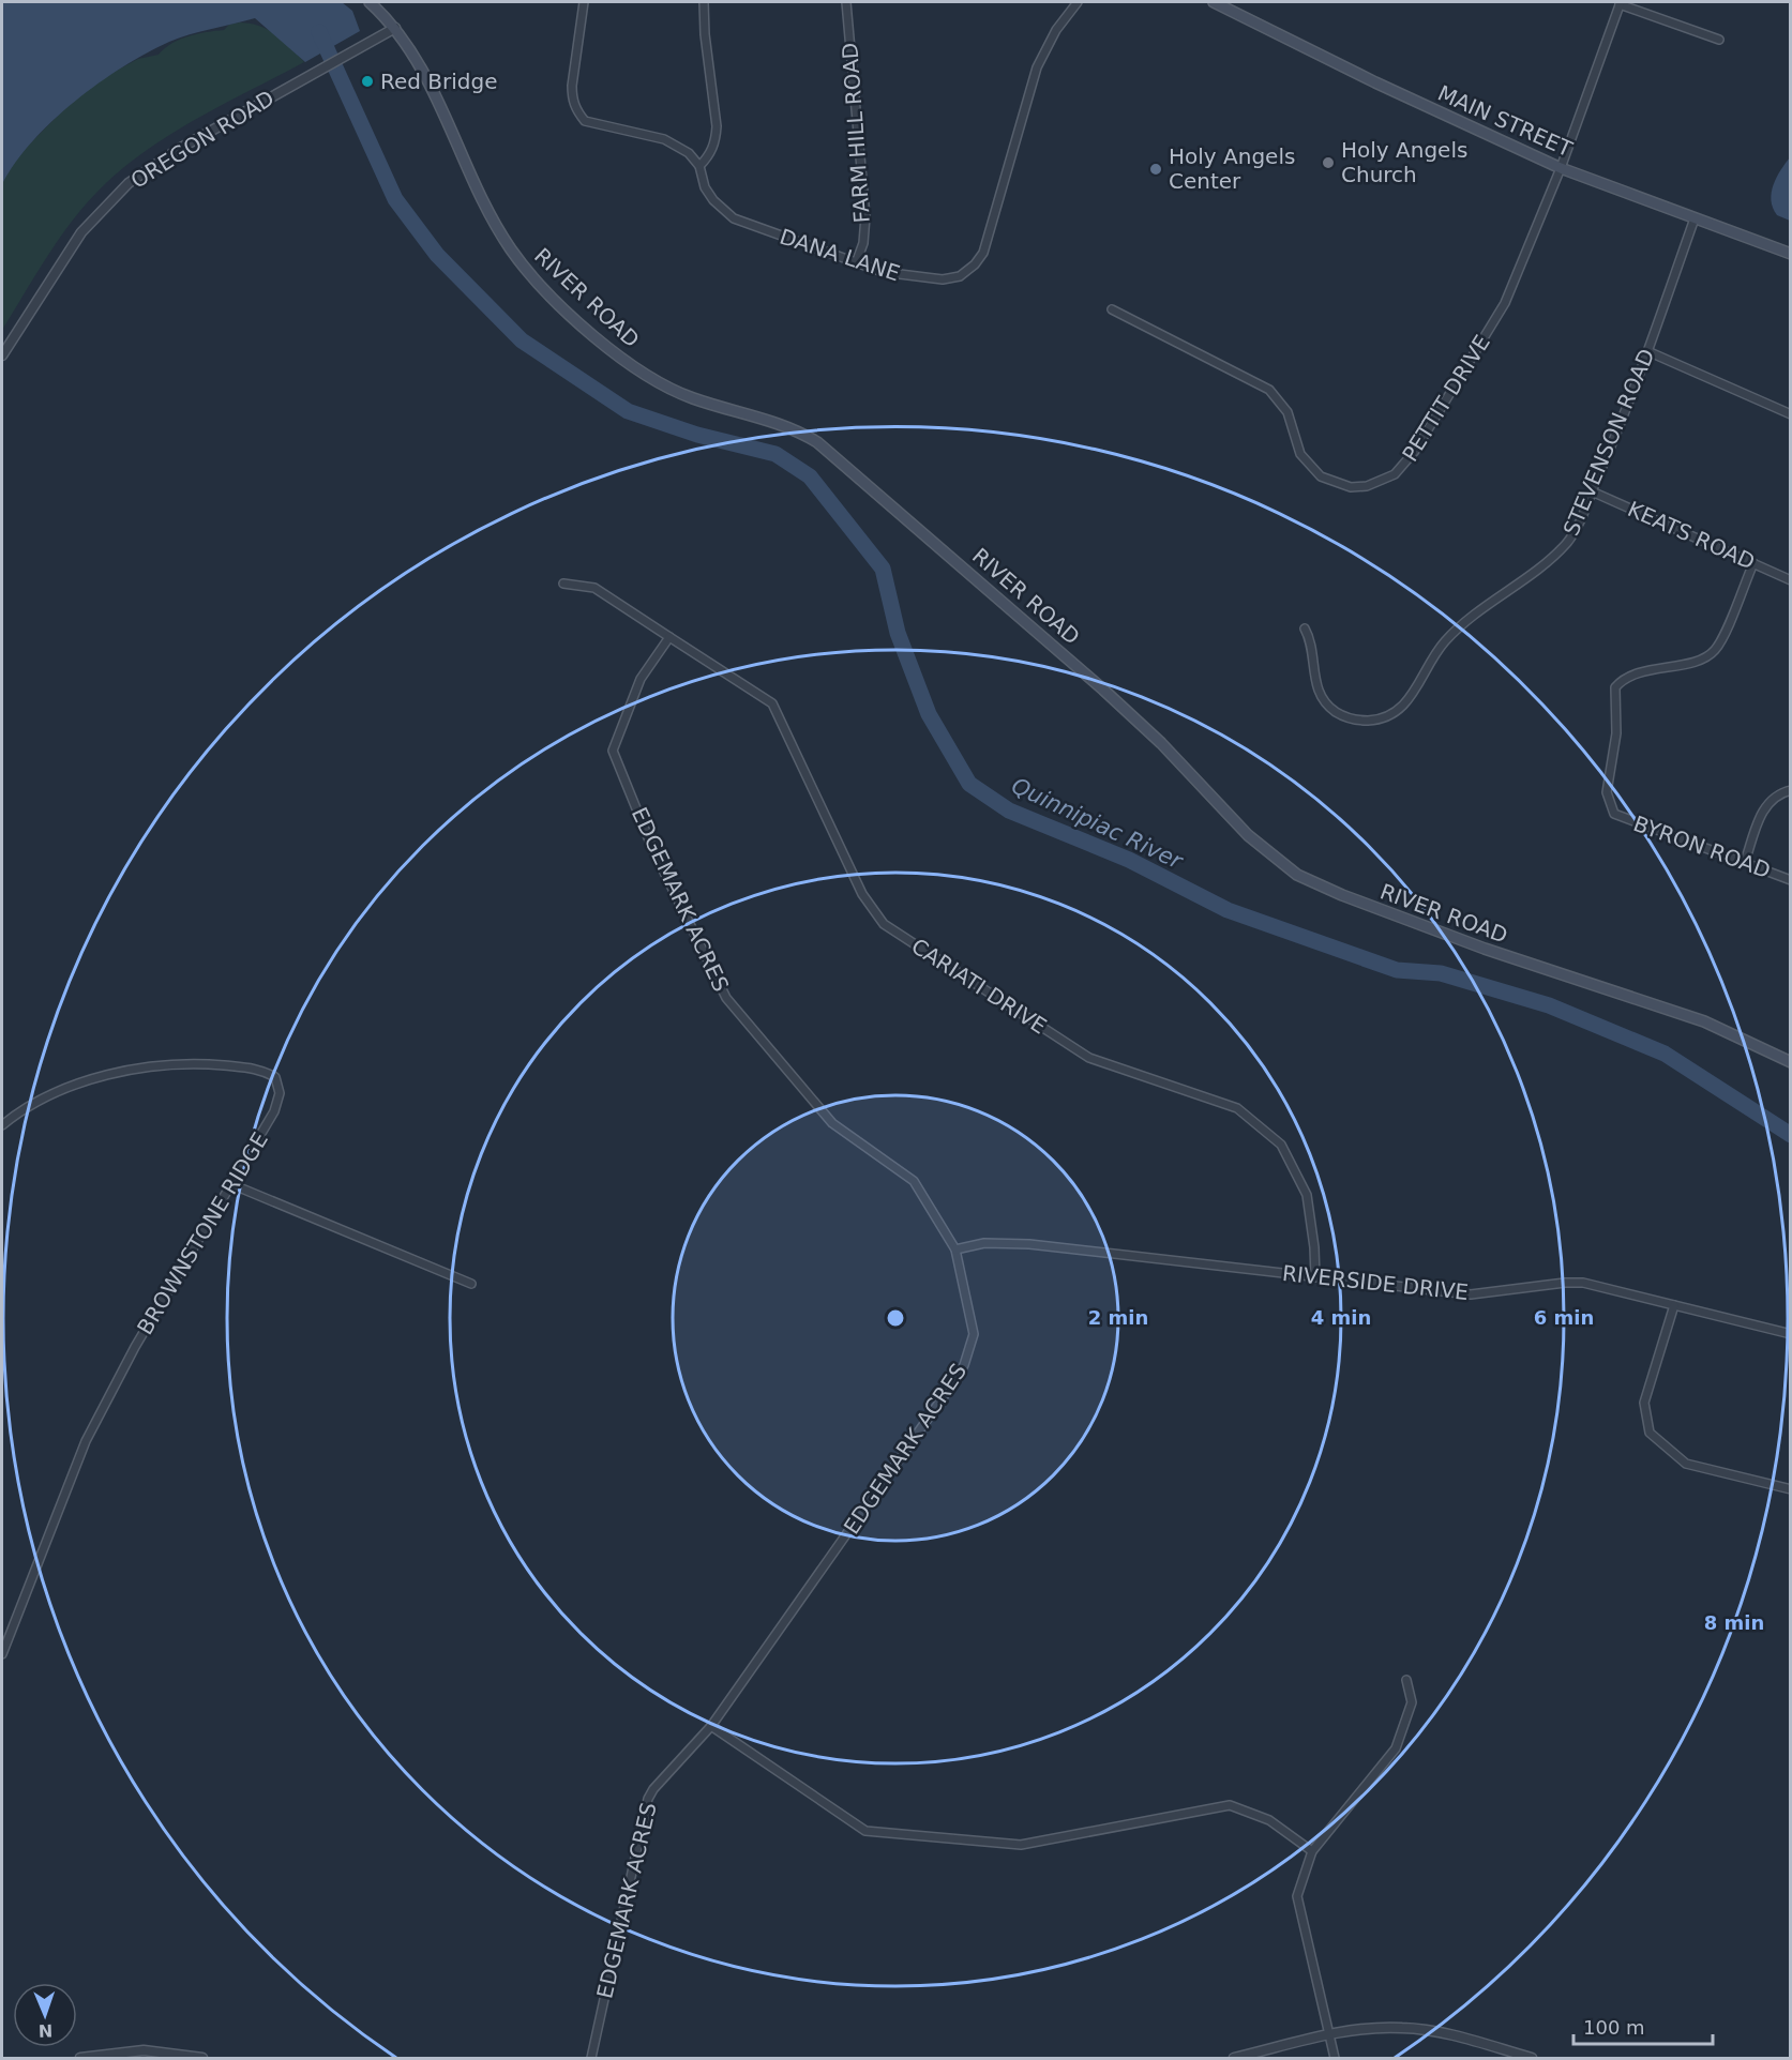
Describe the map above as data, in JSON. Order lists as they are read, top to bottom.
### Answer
{
  "streets": {
    "main road": ["MAIN STREET", "RIVER ROAD"],
    "street": [
      "FARM HILL ROAD",
      "OREGON ROAD",
      "DANA LANE",
      "PETTIT DRIVE",
      "STEVENSON ROAD",
      "KEATS ROAD",
      "BYRON ROAD",
      "EDGEMARK ACRES",
      "CARIATI DRIVE",
      "BROWNSTONE RIDGE",
      "RIVERSIDE DRIVE"
    ]
  },
  "crossings": [
    ["MAIN STREET", "PETTIT DRIVE"],
    ["MAIN STREET", "STEVENSON ROAD"],
    ["FARM HILL ROAD", "DANA LANE"],
    ["OREGON ROAD", "RIVER ROAD"],
    ["STEVENSON ROAD", "KEATS ROAD"],
    ["KEATS ROAD", "BYRON ROAD"],
    ["EDGEMARK ACRES", "CARIATI DRIVE"],
    ["EDGEMARK ACRES", "RIVERSIDE DRIVE"],
    ["CARIATI DRIVE", "RIVERSIDE DRIVE"]
  ],
  "water": ["Quinnipiac River"],
  "places": ["Red Bridge", "Holy Angels Church", "Holy Angels Center"],
  "scale_bar": "100 m",
  "north": "bottom",
  "rings": [
    "2 min",
    "4 min",
    "6 min",
    "8 min"
  ]
}
